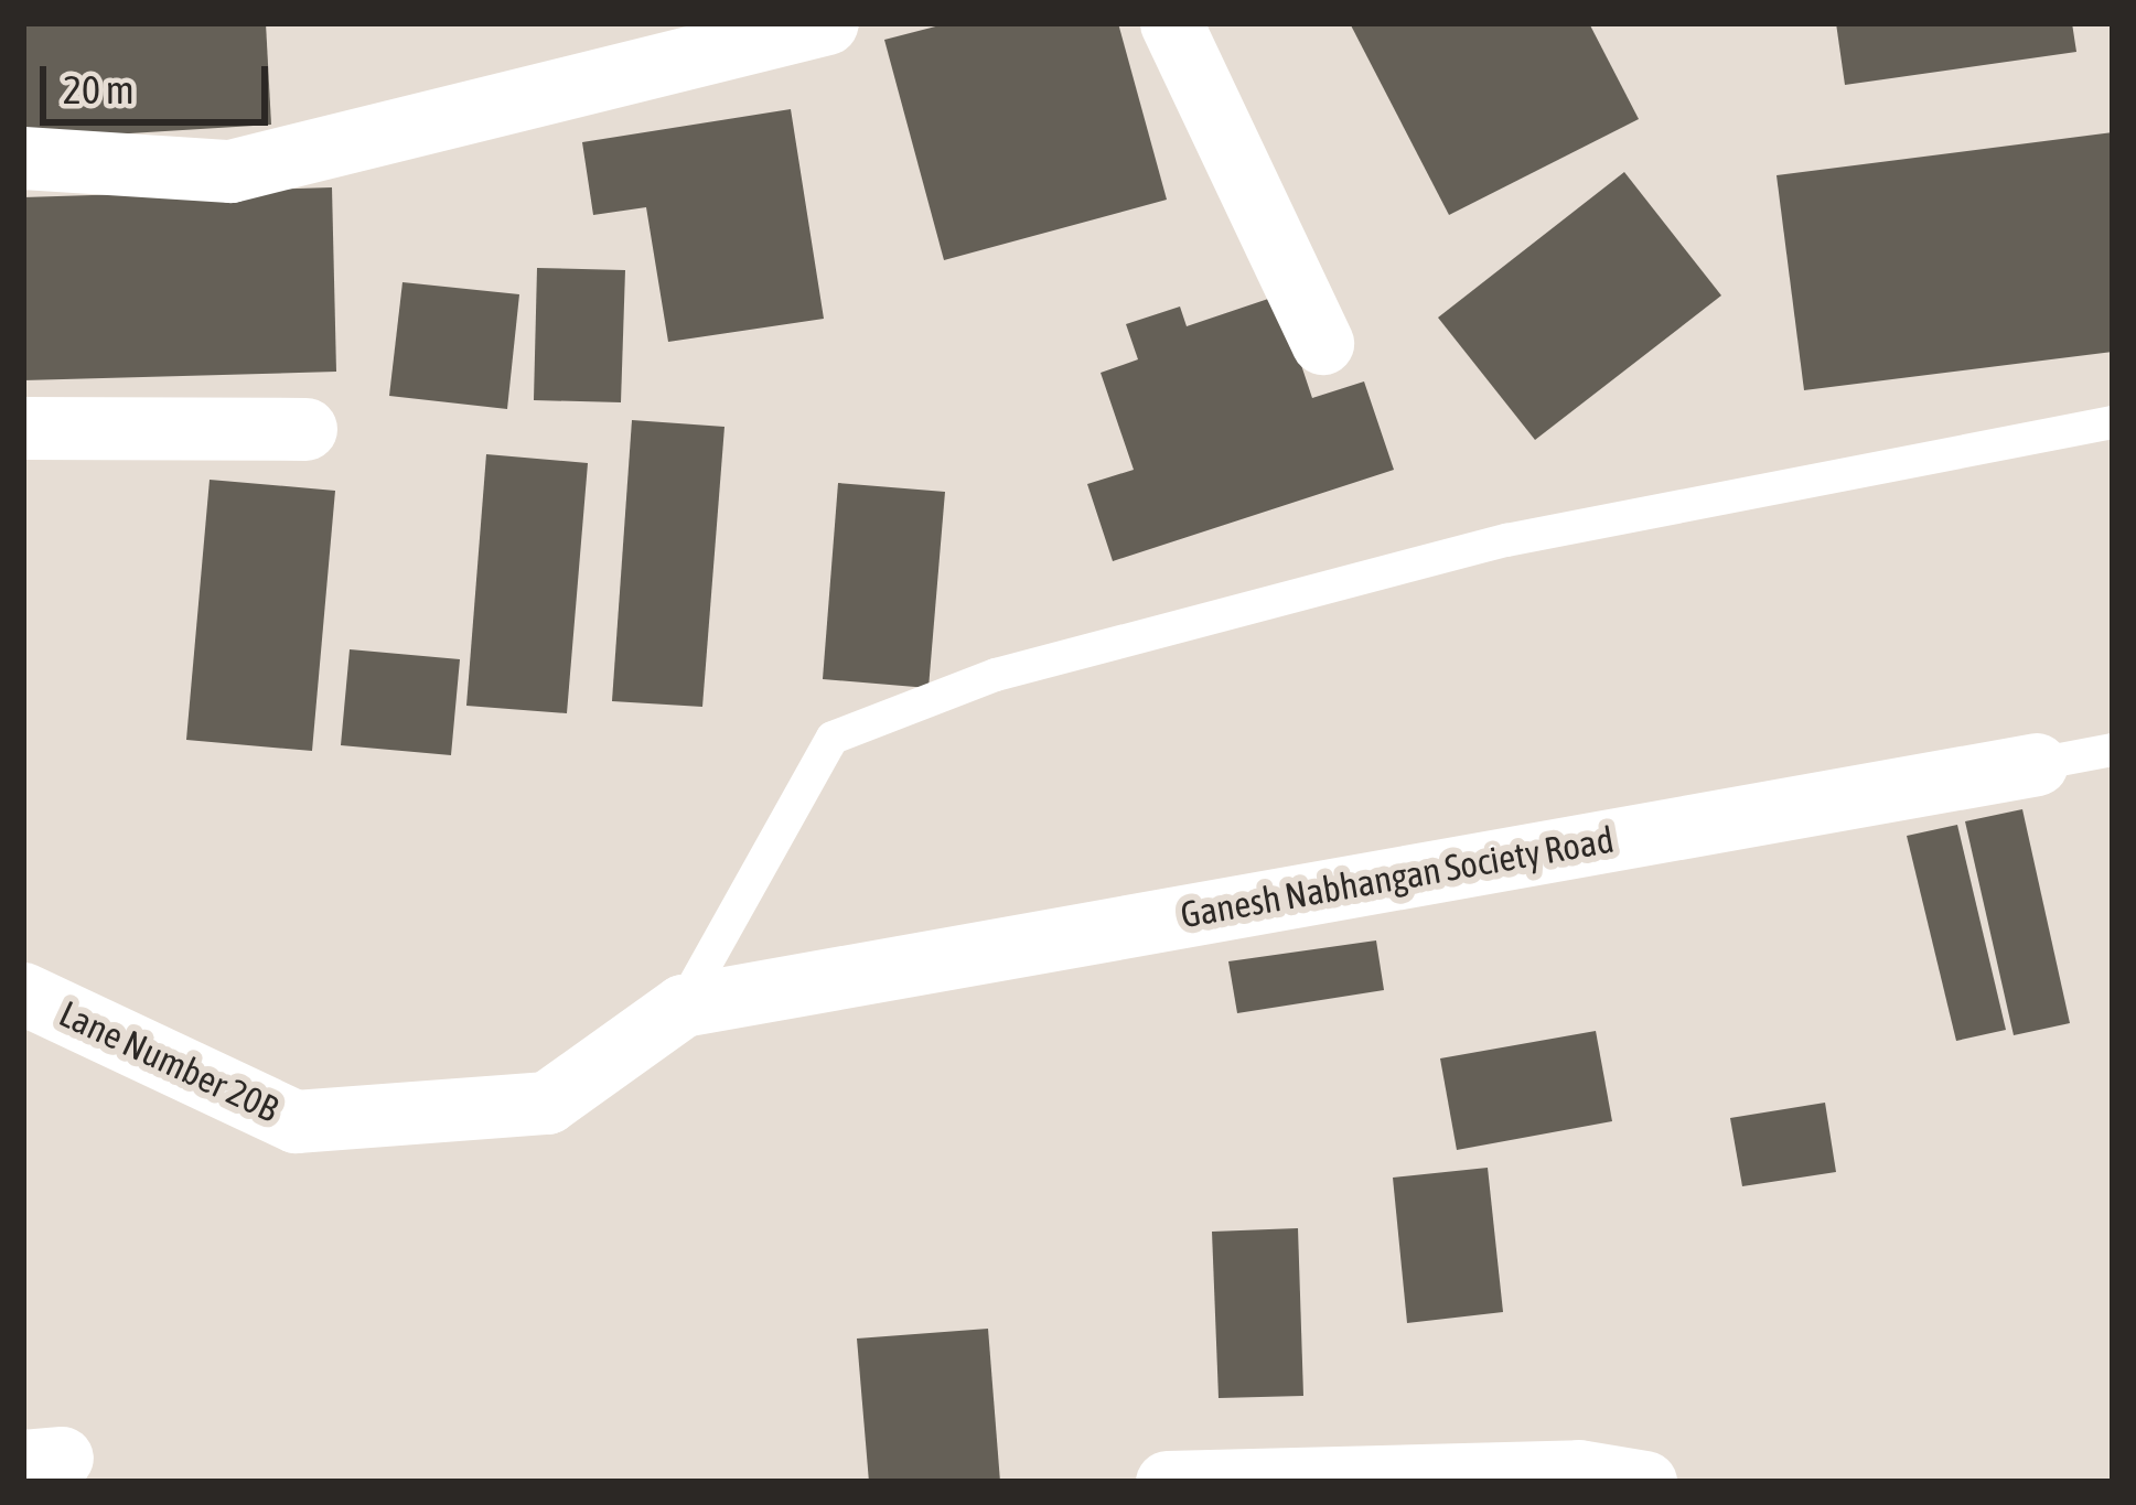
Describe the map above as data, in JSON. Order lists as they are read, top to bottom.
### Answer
{
  "streets": {
    "street": ["Ganesh Nabhangan Society Road", "Lane Number 20B"]
  },
  "crossings": [
    ["Ganesh Nabhangan Society Road", "Lane Number 20B"]
  ],
  "scale_bar": "20 m"
}
